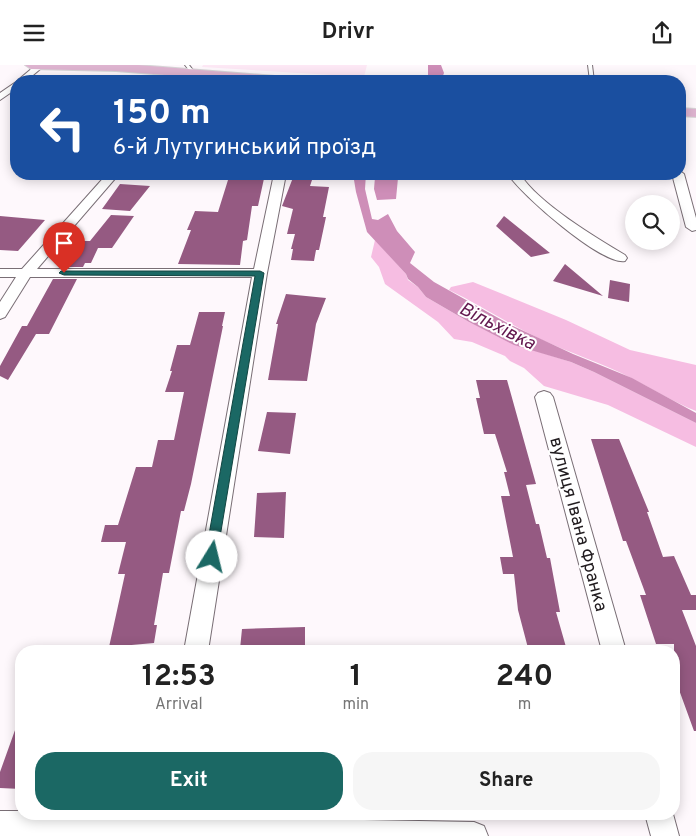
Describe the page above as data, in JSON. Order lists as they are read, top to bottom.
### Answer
{
  "streets": {
    "street": ["вулиця Івана Франка"]
  },
  "water": ["Вільхівка"],
  "page": {
    "header": "Drivr",
    "turn": ["150 m", "6-й Лутугинський проїзд"],
    "eta": [
      "12:53",
      "Arrival",
      "1",
      "min",
      "240",
      "m"
    ],
    "buttons": ["Exit", "Share"]
  }
}
